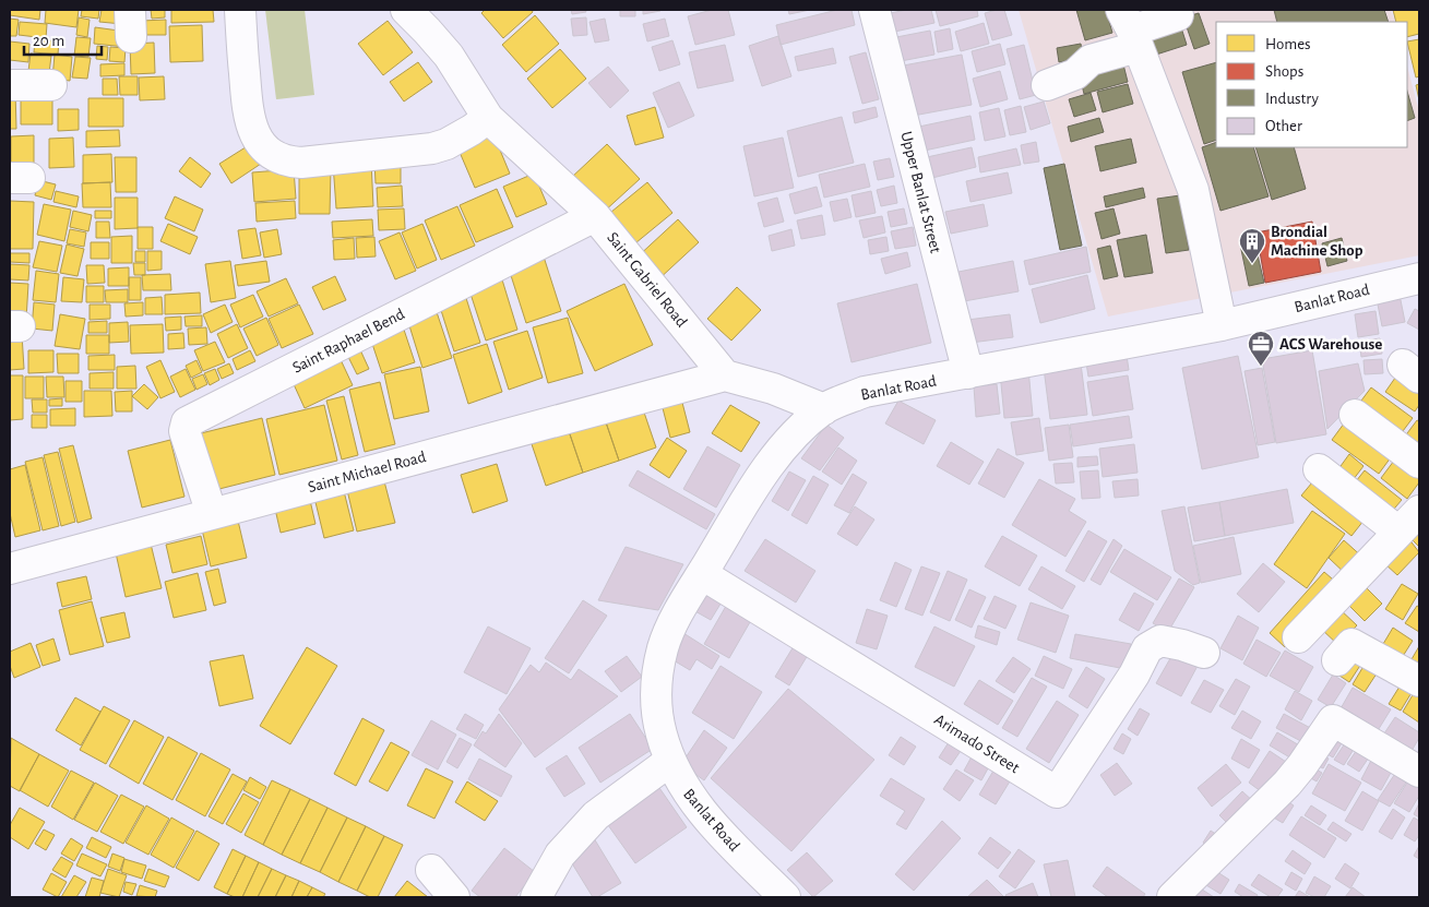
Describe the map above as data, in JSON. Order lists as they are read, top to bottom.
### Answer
{
  "streets": {
    "street": [
      "Upper Banlat Street",
      "Saint Gabriel Road",
      "Banlat Road",
      "Saint Raphael Bend",
      "Saint Michael Road",
      "Arimado Street"
    ]
  },
  "crossings": [
    ["Upper Banlat Street", "Banlat Road"],
    ["Saint Gabriel Road", "Saint Raphael Bend"],
    ["Saint Gabriel Road", "Saint Michael Road"],
    ["Banlat Road", "Arimado Street"],
    ["Saint Raphael Bend", "Saint Michael Road"]
  ],
  "places": {
    "building": ["Brondial Machine Shop"],
    "office": ["ACS Warehouse"]
  },
  "legend": [
    "Homes",
    "Shops",
    "Industry",
    "Other"
  ],
  "scale_bar": "20 m"
}
